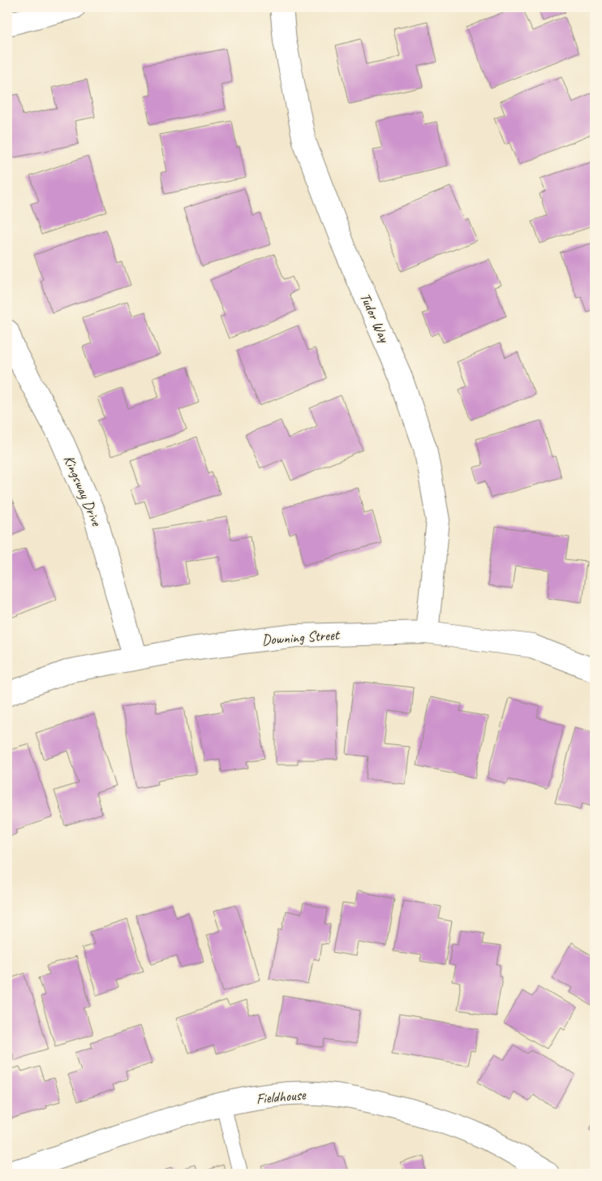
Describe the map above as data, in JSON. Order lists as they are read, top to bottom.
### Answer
{
  "streets": {
    "street": [
      "Tudor Way",
      "Kingsway Drive",
      "Downing Street",
      "Fieldhouse"
    ]
  },
  "crossings": [
    ["Tudor Way", "Downing Street"],
    ["Kingsway Drive", "Downing Street"]
  ]
}
